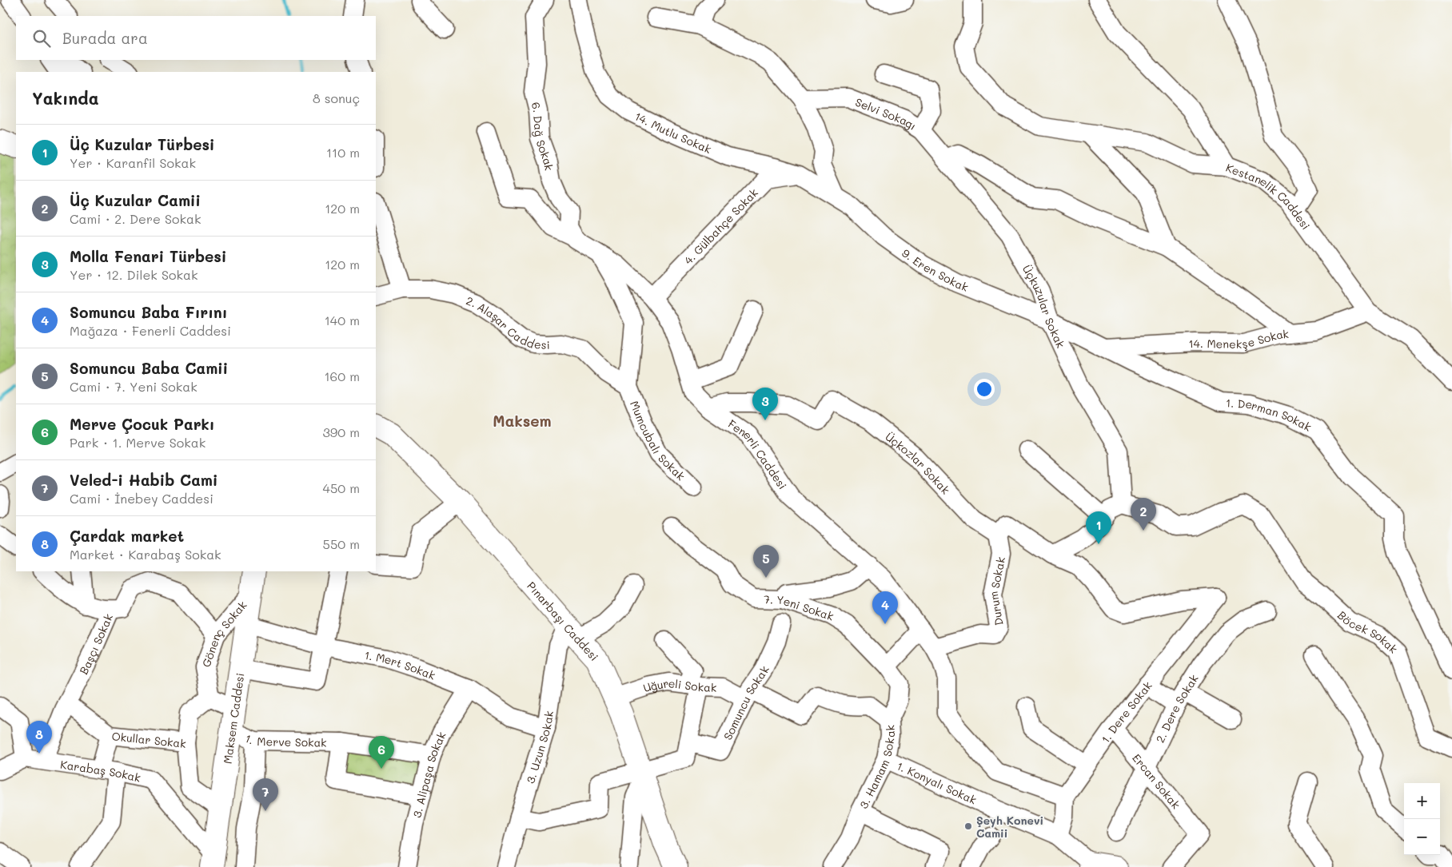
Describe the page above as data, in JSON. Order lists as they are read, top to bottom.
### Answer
{
  "streets": {
    "main road": ["Pınarbaşı Caddesi", "Maksem Caddesi"],
    "street": [
      "Selvi Sokagı",
      "14. Mutlu Sokak",
      "6. Dağ Sokak",
      "Kestanelik Caddesi",
      "4. Gülbahçe Sokak",
      "9. Eren Sokak",
      "Üçkuzular Sokak",
      "2. Alaşar Caddesi",
      "14. Menekşe Sokak",
      "1. Derman Sokak",
      "Mumcubalı Sokak",
      "Fenerli Caddesi",
      "Üçkozlar Sokak",
      "Durum Sokak",
      "7. Yeni Sokak",
      "Böcek Sokak",
      "Gönenç Sokak",
      "Başçı Sokak",
      "1. Mert Sokak",
      "Uğureli Sokak",
      "Somuncu Sokak",
      "2. Dere Sokak",
      "1. Dere Sokak",
      "Okullar Sokak",
      "1. Merve Sokak",
      "3. Uzun Sokak",
      "3. Hamam Sokak",
      "Karabaş Sokak",
      "3. Alipaşa Sokak",
      "Ercan Sokak",
      "1. Konyalı Sokak"
    ]
  },
  "crossings": [
    ["Selvi Sokagı", "Üçkuzular Sokak"],
    ["14. Mutlu Sokak", "4. Gülbahçe Sokak"],
    ["14. Mutlu Sokak", "9. Eren Sokak"],
    ["Kestanelik Caddesi", "14. Menekşe Sokak"],
    ["4. Gülbahçe Sokak", "Fenerli Caddesi"],
    ["9. Eren Sokak", "Üçkuzular Sokak"],
    ["9. Eren Sokak", "1. Derman Sokak"],
    ["Üçkuzular Sokak", "1. Derman Sokak"],
    ["Üçkuzular Sokak", "Böcek Sokak"],
    ["2. Alaşar Caddesi", "Mumcubalı Sokak"],
    ["14. Menekşe Sokak", "1. Derman Sokak"],
    ["Fenerli Caddesi", "Üçkozlar Sokak"],
    ["Üçkozlar Sokak", "Durum Sokak"],
    ["7. Yeni Sokak", "3. Hamam Sokak"],
    ["Pınarbaşı Caddesi", "Uğureli Sokak"],
    ["Pınarbaşı Caddesi", "3. Uzun Sokak"],
    ["Gönenç Sokak", "Başçı Sokak"],
    ["Gönenç Sokak", "Maksem Caddesi"],
    ["Gönenç Sokak", "Okullar Sokak"],
    ["Başçı Sokak", "Okullar Sokak"],
    ["Başçı Sokak", "Karabaş Sokak"],
    ["1. Mert Sokak", "Maksem Caddesi"],
    ["1. Mert Sokak", "3. Uzun Sokak"],
    ["1. Mert Sokak", "3. Alipaşa Sokak"],
    ["Uğureli Sokak", "Somuncu Sokak"],
    ["Uğureli Sokak", "3. Hamam Sokak"],
    ["2. Dere Sokak", "Ercan Sokak"],
    ["1. Dere Sokak", "Ercan Sokak"],
    ["Maksem Caddesi", "1. Merve Sokak"],
    ["Maksem Caddesi", "Karabaş Sokak"],
    ["1. Merve Sokak", "3. Alipaşa Sokak"],
    ["3. Hamam Sokak", "1. Konyalı Sokak"]
  ],
  "districts": ["Maksem"],
  "places": ["Şeyh Konevi Camii"],
  "page": {
    "search": "Burada ara",
    "heading": ["Yakında", "8 sonuç"],
    "list": [
      {
        "mark": "1",
        "name": "Üç Kuzular Türbesi",
        "note": "Yer · Karanfil Sokak",
        "value": "110 m"
      },
      {
        "mark": "2",
        "name": "Üç Kuzular Camii",
        "note": "Cami · 2. Dere Sokak",
        "value": "120 m"
      },
      {
        "mark": "3",
        "name": "Molla Fenari Türbesi",
        "note": "Yer · 12. Dilek Sokak",
        "value": "120 m"
      },
      {
        "mark": "4",
        "name": "Somuncu Baba Fırını",
        "note": "Mağaza · Fenerli Caddesi",
        "value": "140 m"
      },
      {
        "mark": "5",
        "name": "Somuncu Baba Camii",
        "note": "Cami · 7. Yeni Sokak",
        "value": "160 m"
      },
      {
        "mark": "6",
        "name": "Merve Çocuk Parkı",
        "note": "Park · 1. Merve Sokak",
        "value": "390 m"
      },
      {
        "mark": "7",
        "name": "Veled-i Habib Cami",
        "note": "Cami · İnebey Caddesi",
        "value": "450 m"
      },
      {
        "mark": "8",
        "name": "Çardak market",
        "note": "Market · Karabaş Sokak",
        "value": "550 m"
      }
    ],
    "pins": [
      "3",
      "2",
      "1",
      "5",
      "4",
      "8",
      "6",
      "7"
    ],
    "map_buttons": ["+", "−"]
  }
}
